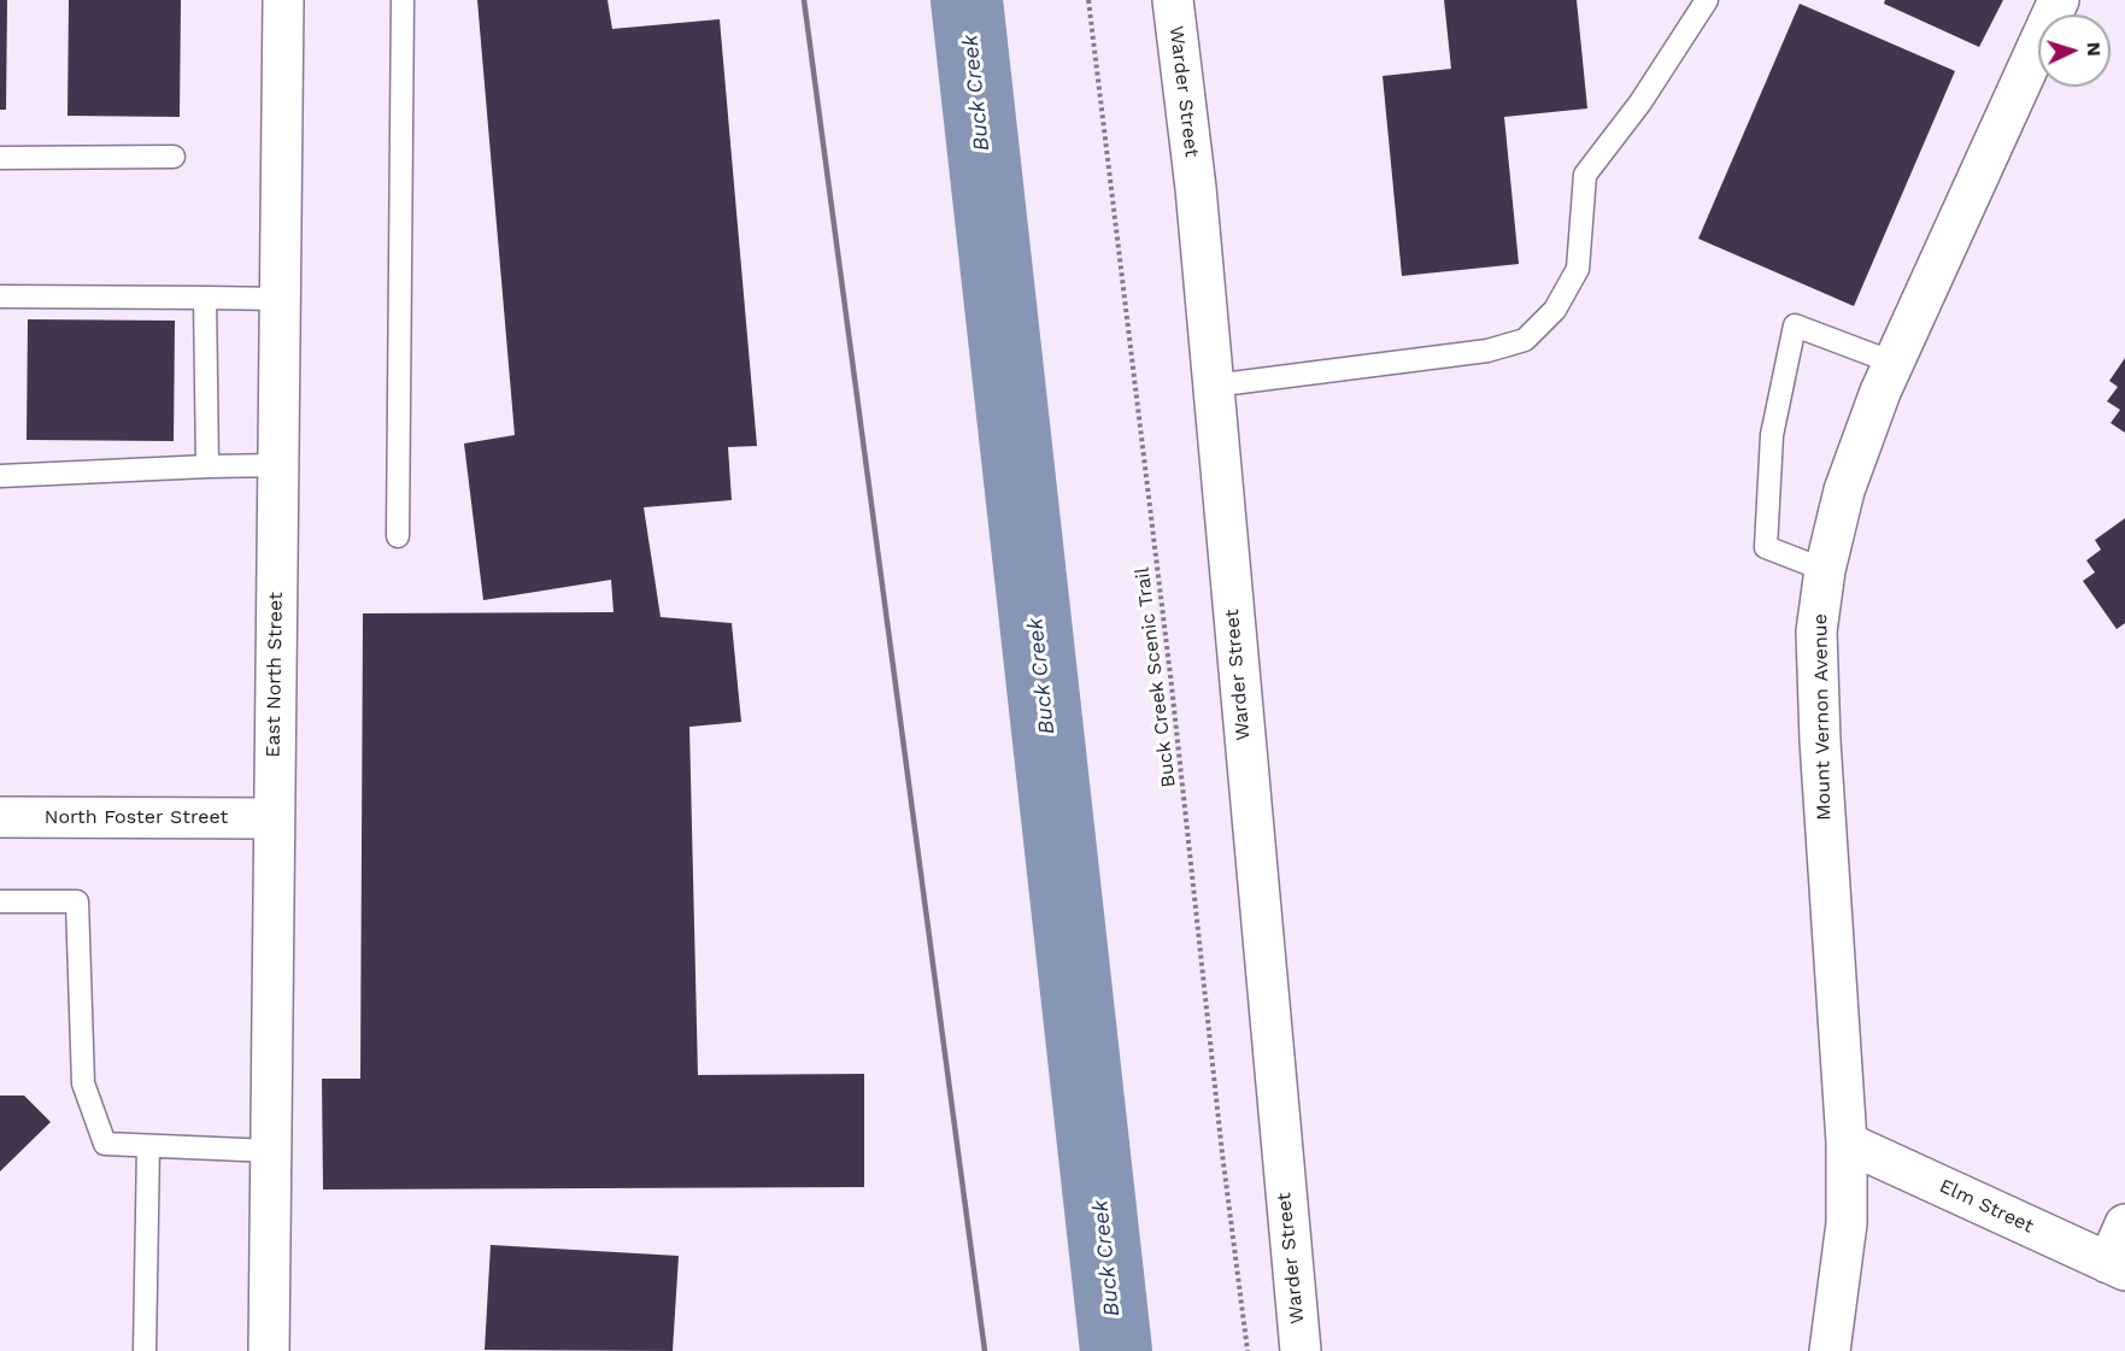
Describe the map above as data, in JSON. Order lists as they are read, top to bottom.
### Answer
{
  "streets": {
    "street": [
      "Warder Street",
      "East North Street",
      "Mount Vernon Avenue",
      "North Foster Street",
      "Elm Street"
    ],
    "path": ["Buck Creek Scenic Trail"]
  },
  "crossings": [
    ["East North Street", "North Foster Street"],
    ["Mount Vernon Avenue", "Elm Street"]
  ],
  "water": ["Buck Creek"],
  "north": "right"
}
